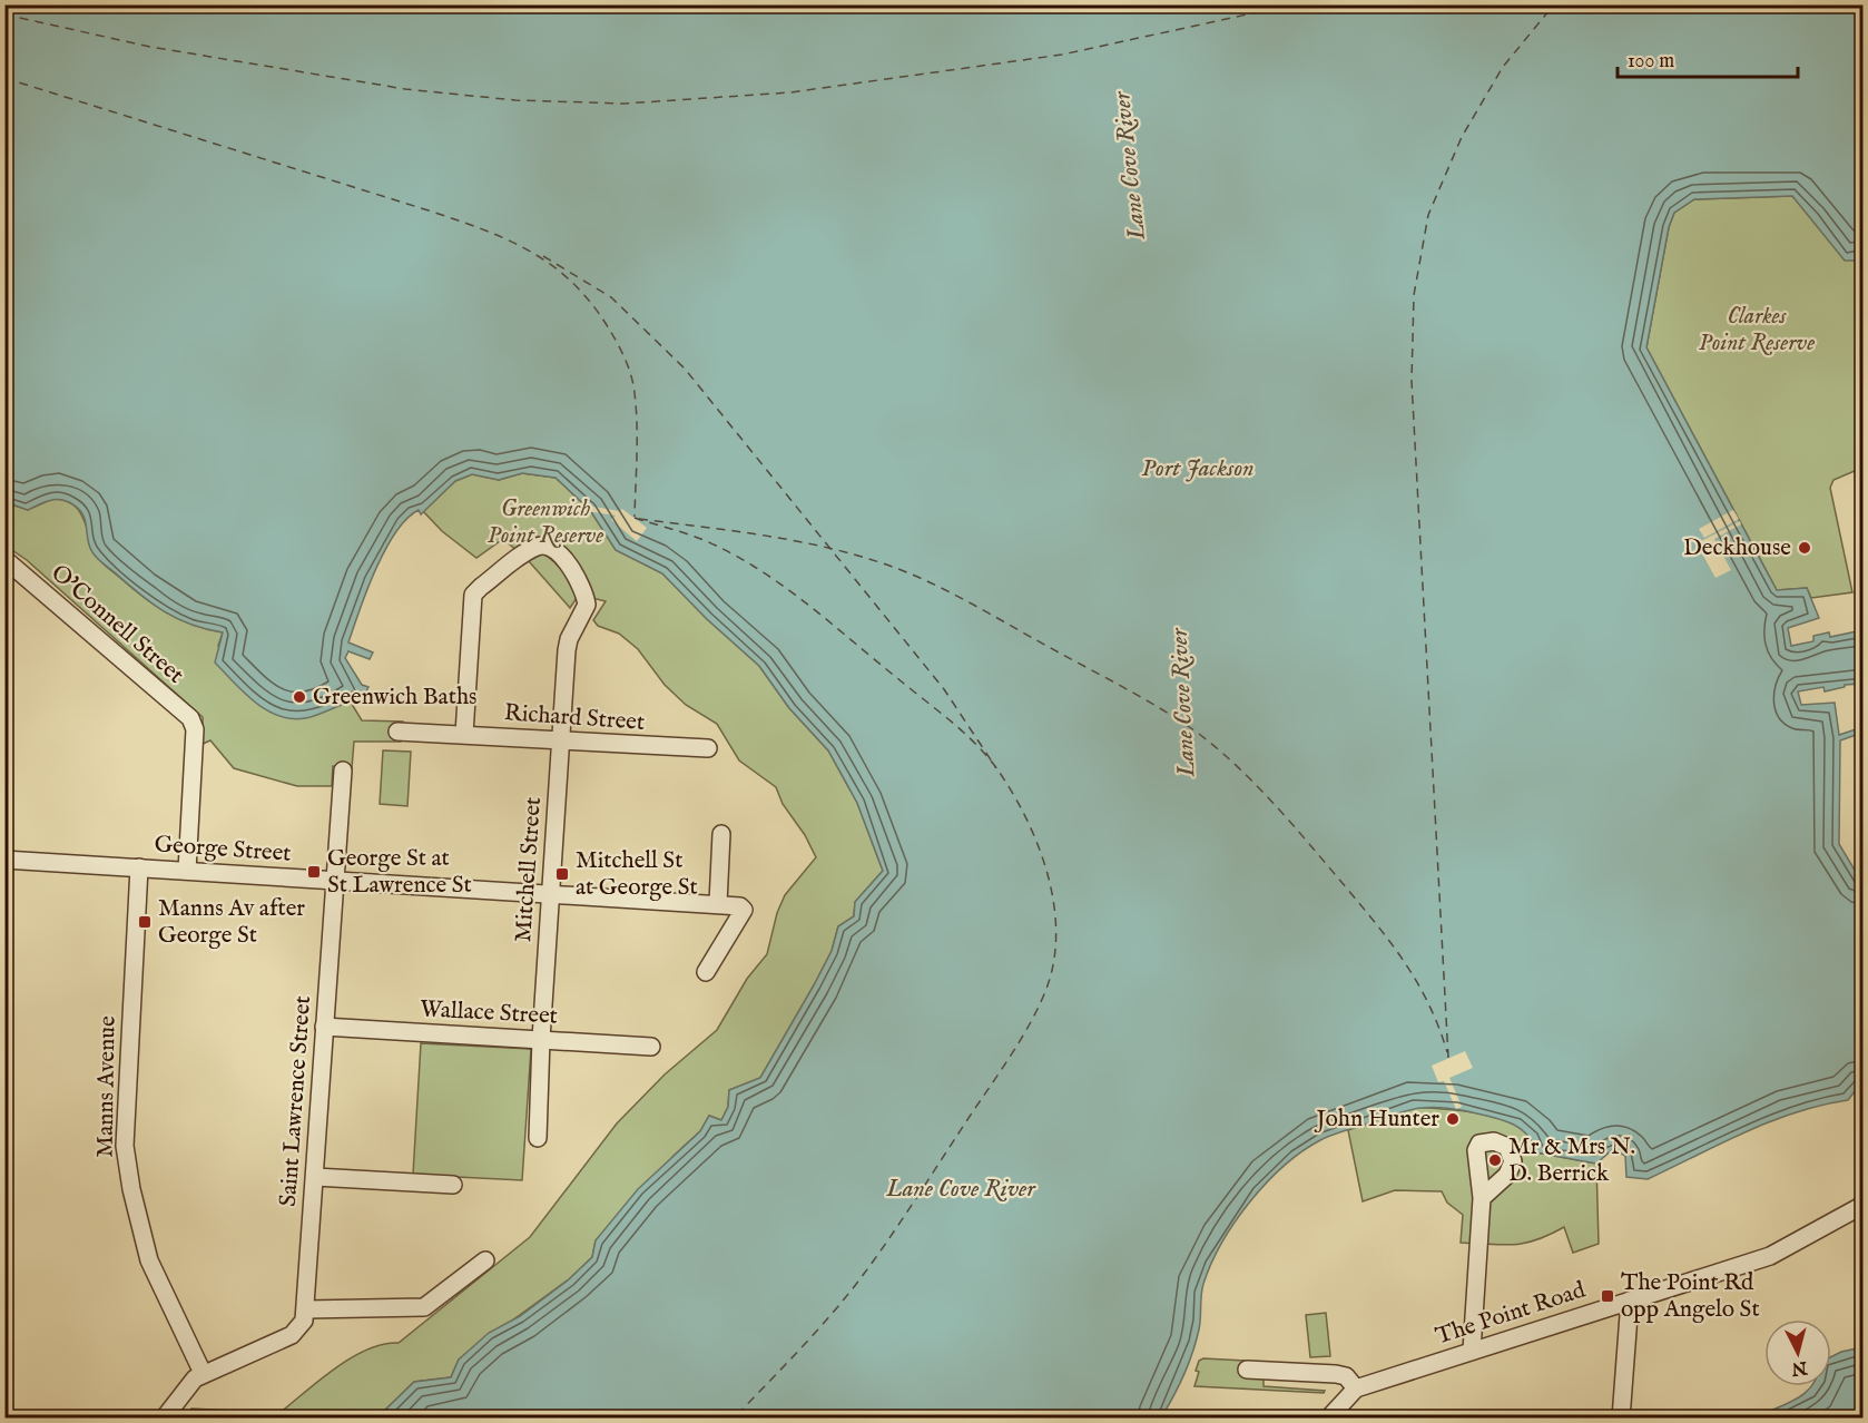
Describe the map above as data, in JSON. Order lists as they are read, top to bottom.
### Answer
{
  "streets": {
    "street": [
      "O'Connell Street",
      "Richard Street",
      "George Street",
      "Mitchell Street",
      "Wallace Street",
      "Manns Avenue",
      "Saint Lawrence Street",
      "The Point Road"
    ]
  },
  "crossings": [
    ["O'Connell Street", "George Street"],
    ["Richard Street", "Mitchell Street"],
    ["George Street", "Mitchell Street"],
    ["George Street", "Manns Avenue"],
    ["George Street", "Saint Lawrence Street"],
    ["Mitchell Street", "Wallace Street"],
    ["Wallace Street", "Saint Lawrence Street"],
    ["Manns Avenue", "Saint Lawrence Street"]
  ],
  "water": ["Lane Cove River", "Port Jackson"],
  "parks": ["Clarkes Point Reserve", "Greenwich Point Reserve"],
  "places": {
    "other": [
      "Deckhouse",
      "Greenwich Baths",
      "John Hunter",
      "Mr & Mrs N. D. Berrick"
    ],
    "transit": [
      "George St at St Lawrence St",
      "Mitchell St at George St",
      "Manns Av after George St",
      "The Point Rd opp Angelo St"
    ]
  },
  "scale_bar": "100 m",
  "north": "bottom"
}
